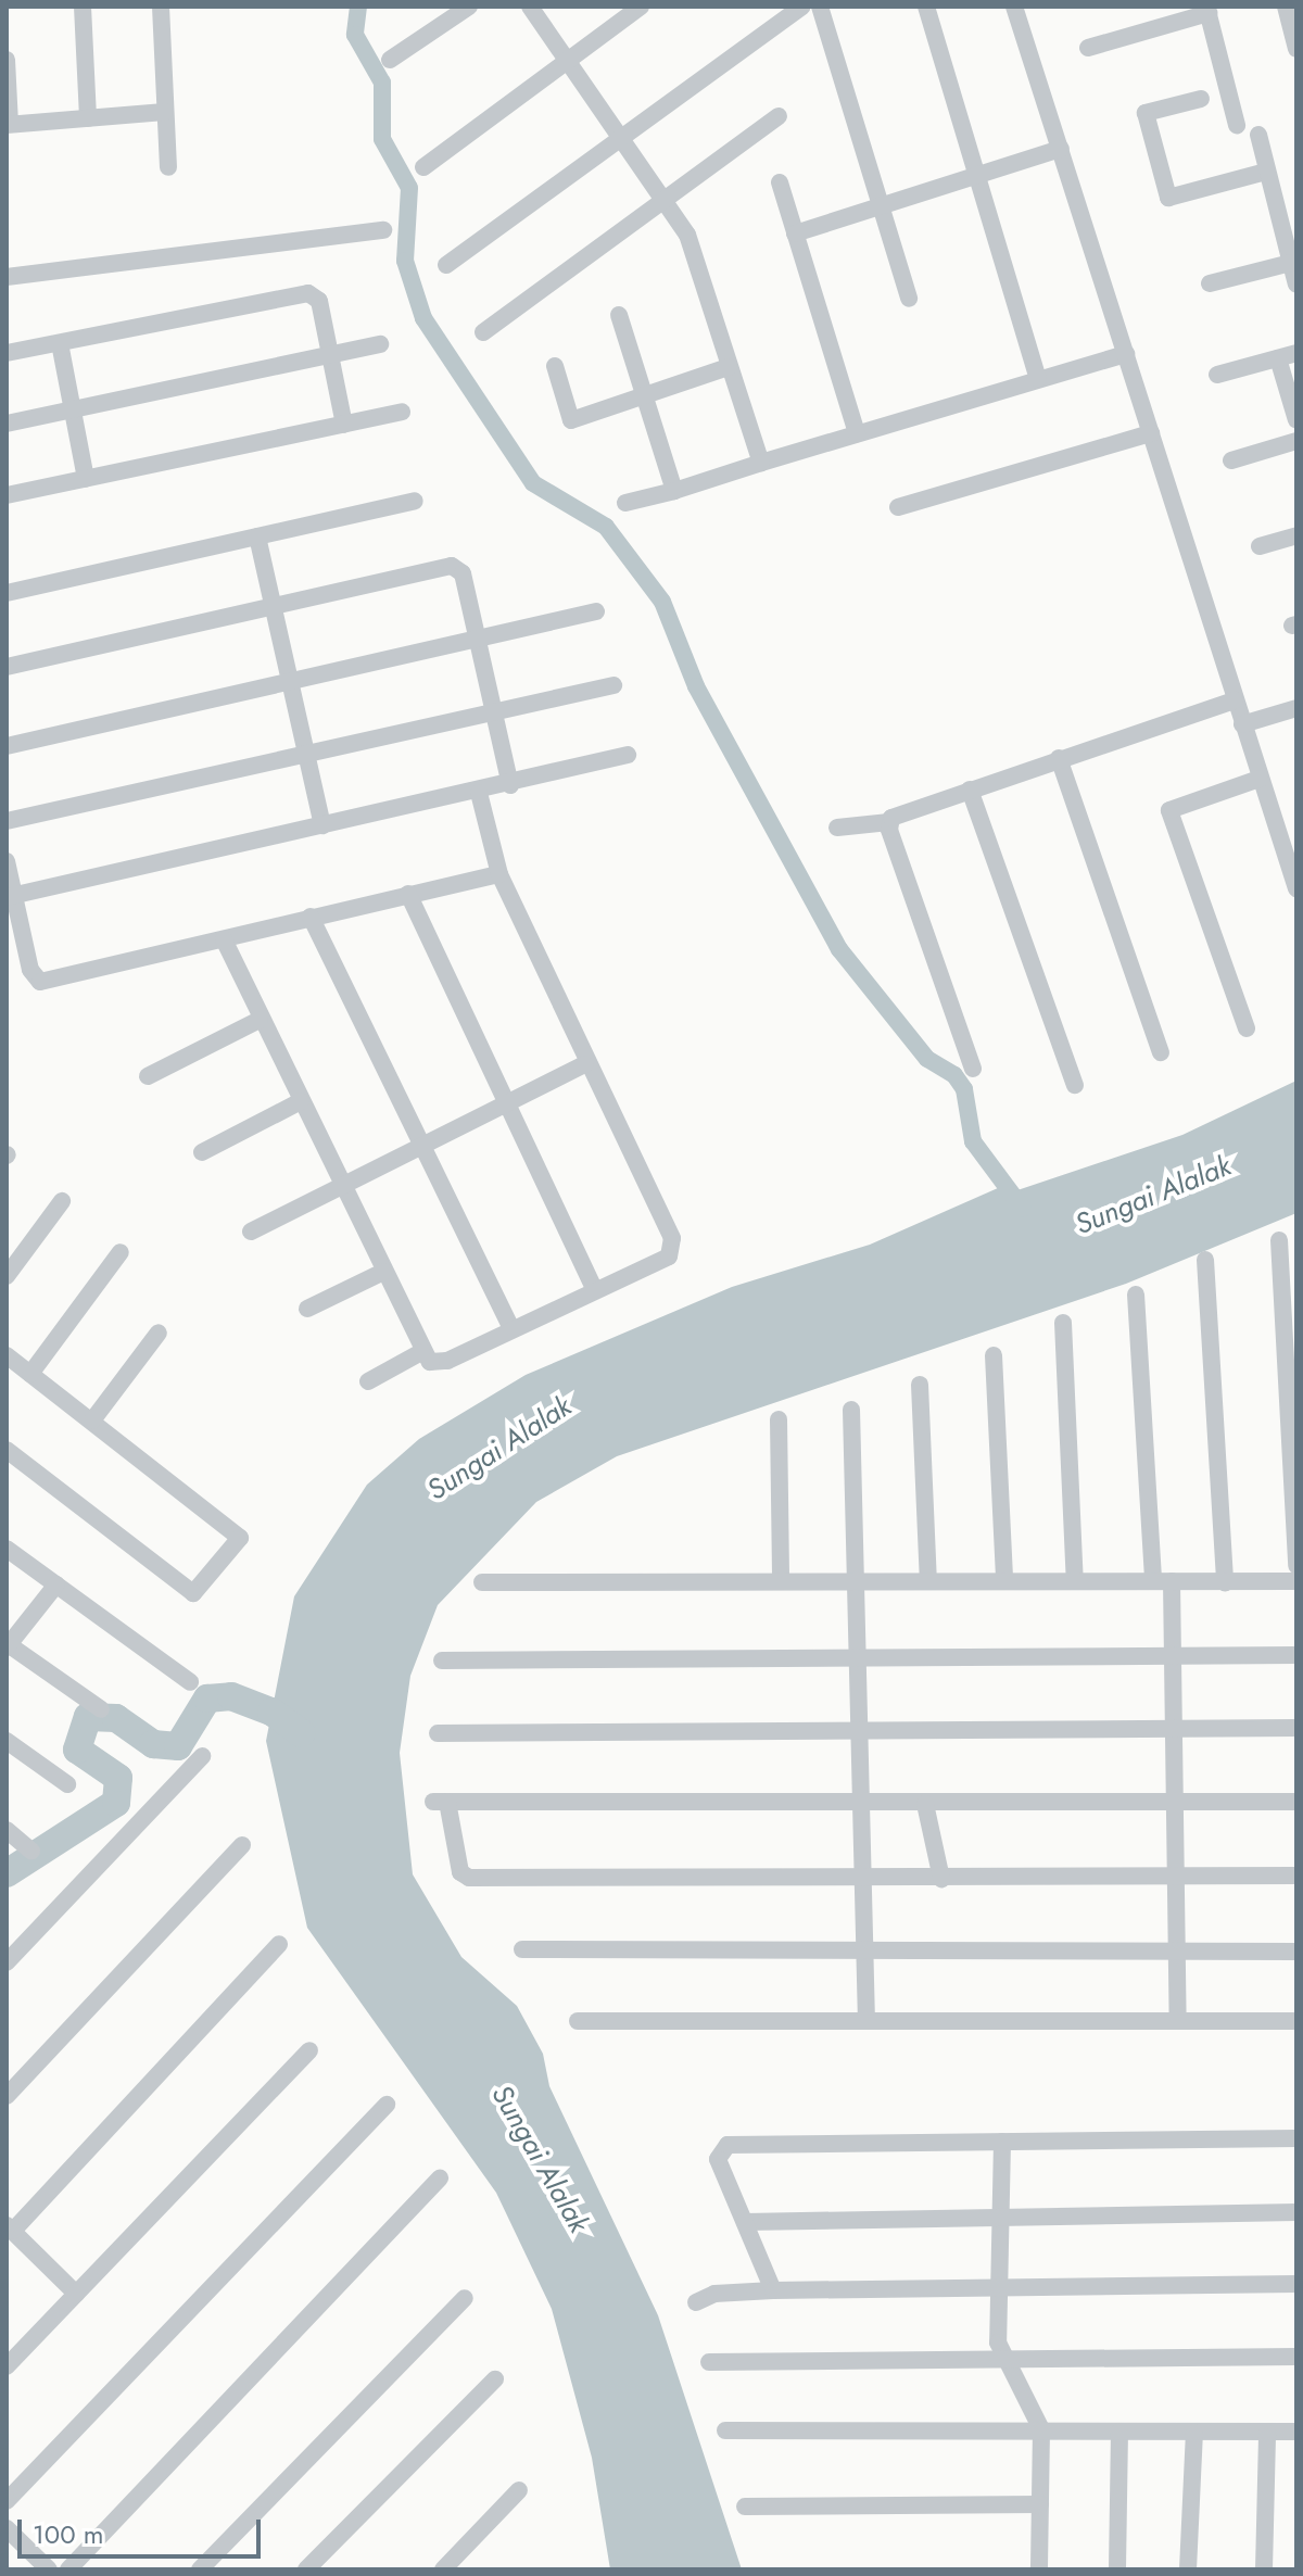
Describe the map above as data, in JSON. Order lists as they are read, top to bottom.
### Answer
{
  "water": ["Sungai Alalak"],
  "scale_bar": "100 m"
}
